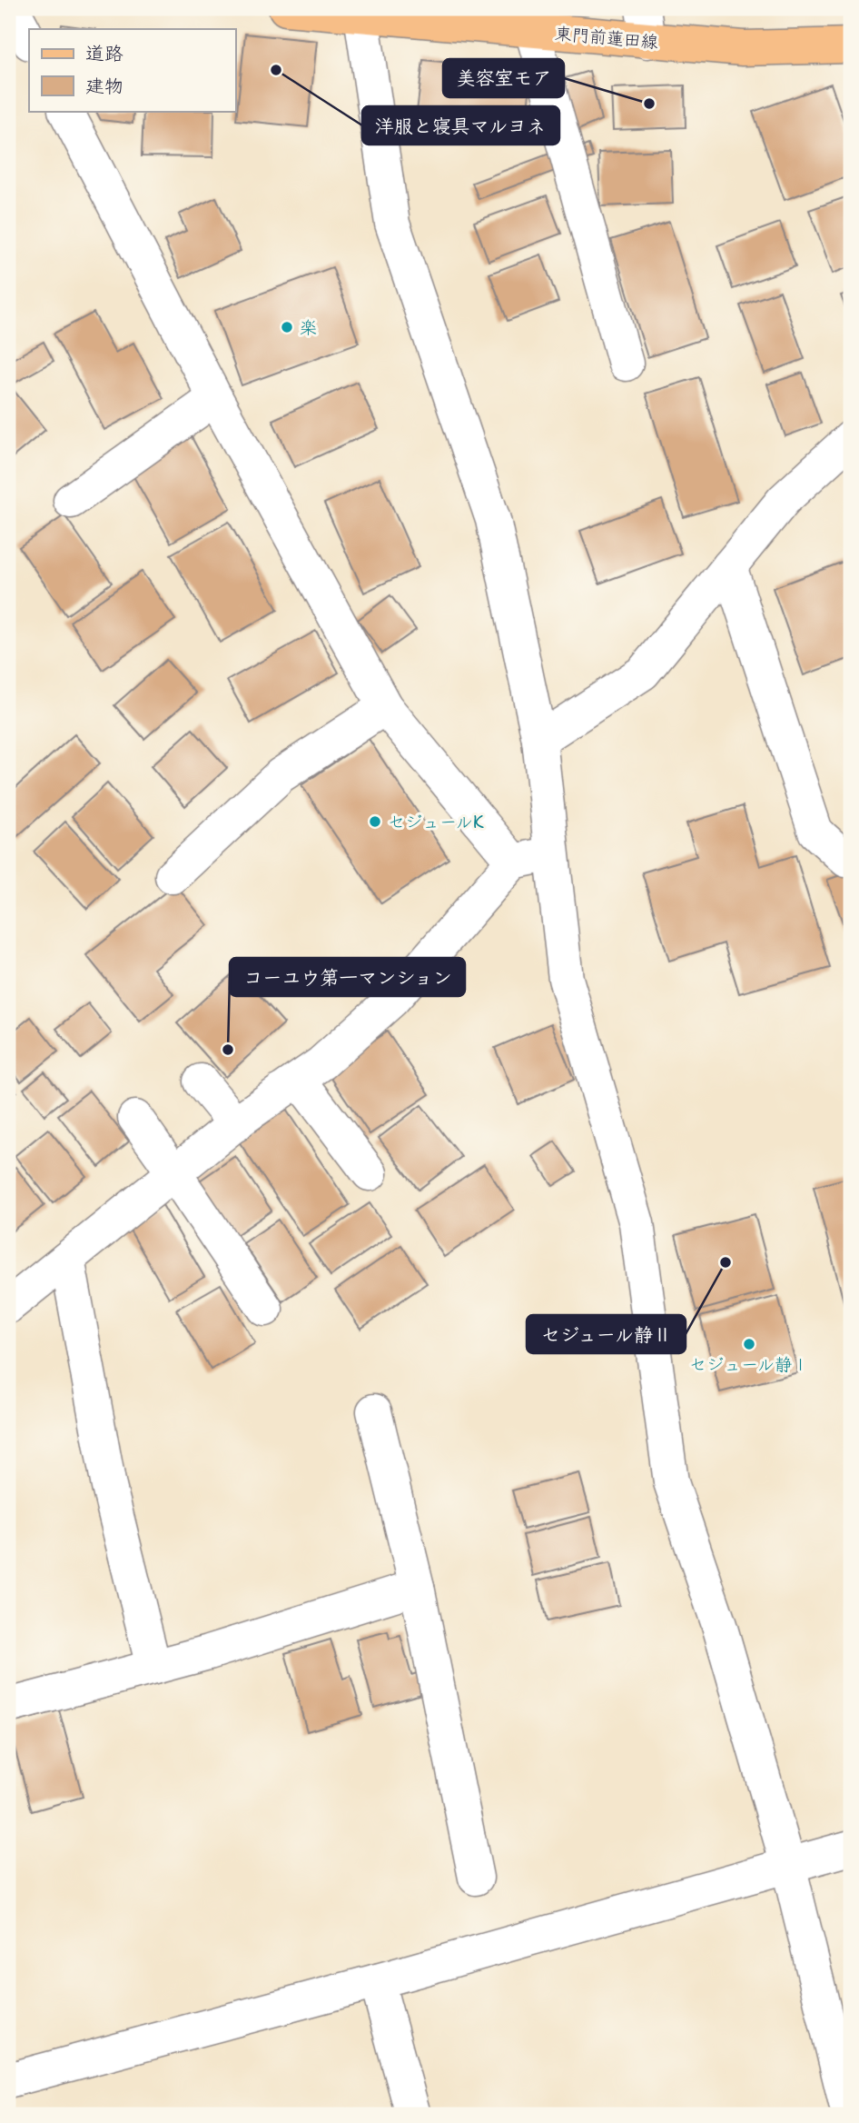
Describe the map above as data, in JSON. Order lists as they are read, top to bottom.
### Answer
{
  "streets": {
    "main road": ["東門前蓮田線"]
  },
  "places": [
    "洋服と寝具マルヨネ",
    "美容室モア",
    "楽",
    "セジュールK",
    "コーユウ第一マンション",
    "セジュール静Ⅱ",
    "セジュール静Ⅰ"
  ],
  "legend": ["道路", "建物"]
}
